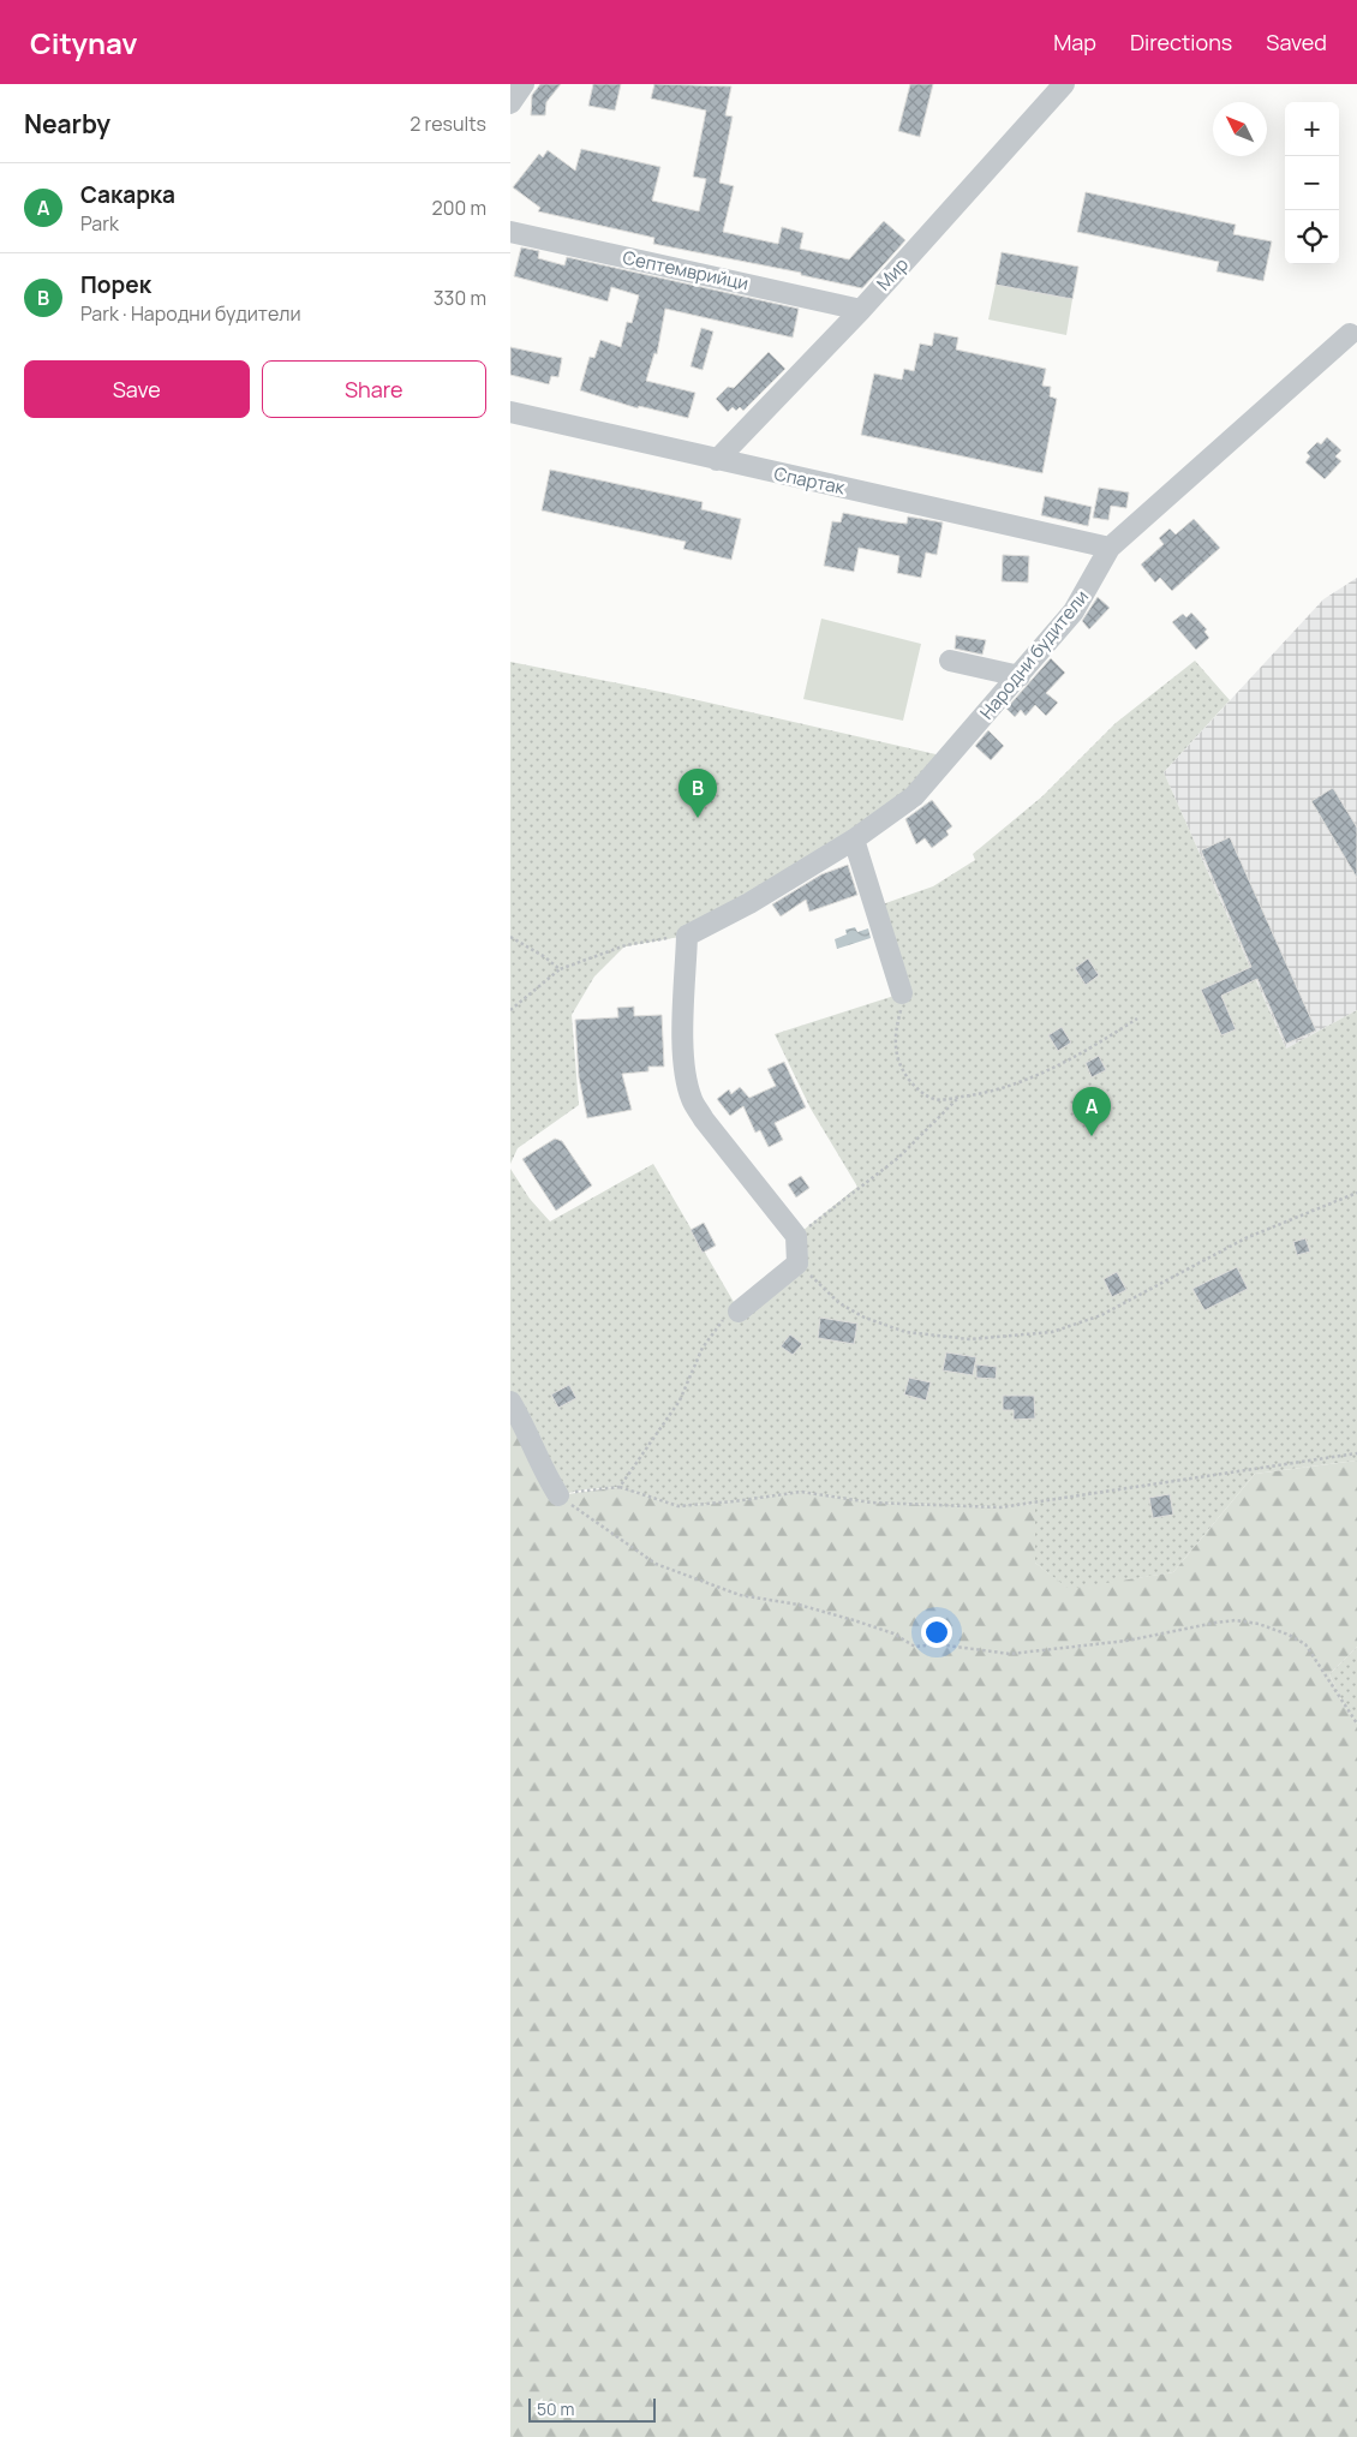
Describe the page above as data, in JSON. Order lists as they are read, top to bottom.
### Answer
{
  "streets": {
    "street": [
      "Септемврийци",
      "Мир",
      "Спартак",
      "Народни будители"
    ]
  },
  "crossings": [
    ["Септемврийци", "Мир"],
    ["Мир", "Спартак"],
    ["Спартак", "Народни будители"]
  ],
  "scale_bar": "50 m",
  "north": "top left",
  "page": {
    "header": "Citynav",
    "nav": ["Map", "Directions", "Saved"],
    "heading": ["Nearby", "2 results"],
    "map_buttons": ["+", "−"],
    "list": [
      {
        "mark": "A",
        "name": "Сакарка",
        "note": "Park",
        "value": "200 m"
      },
      {
        "mark": "B",
        "name": "Порек",
        "note": "Park · Народни будители",
        "value": "330 m"
      }
    ],
    "buttons": ["Save", "Share"],
    "pins": ["B", "A"],
    "scale": "50 m"
  }
}
